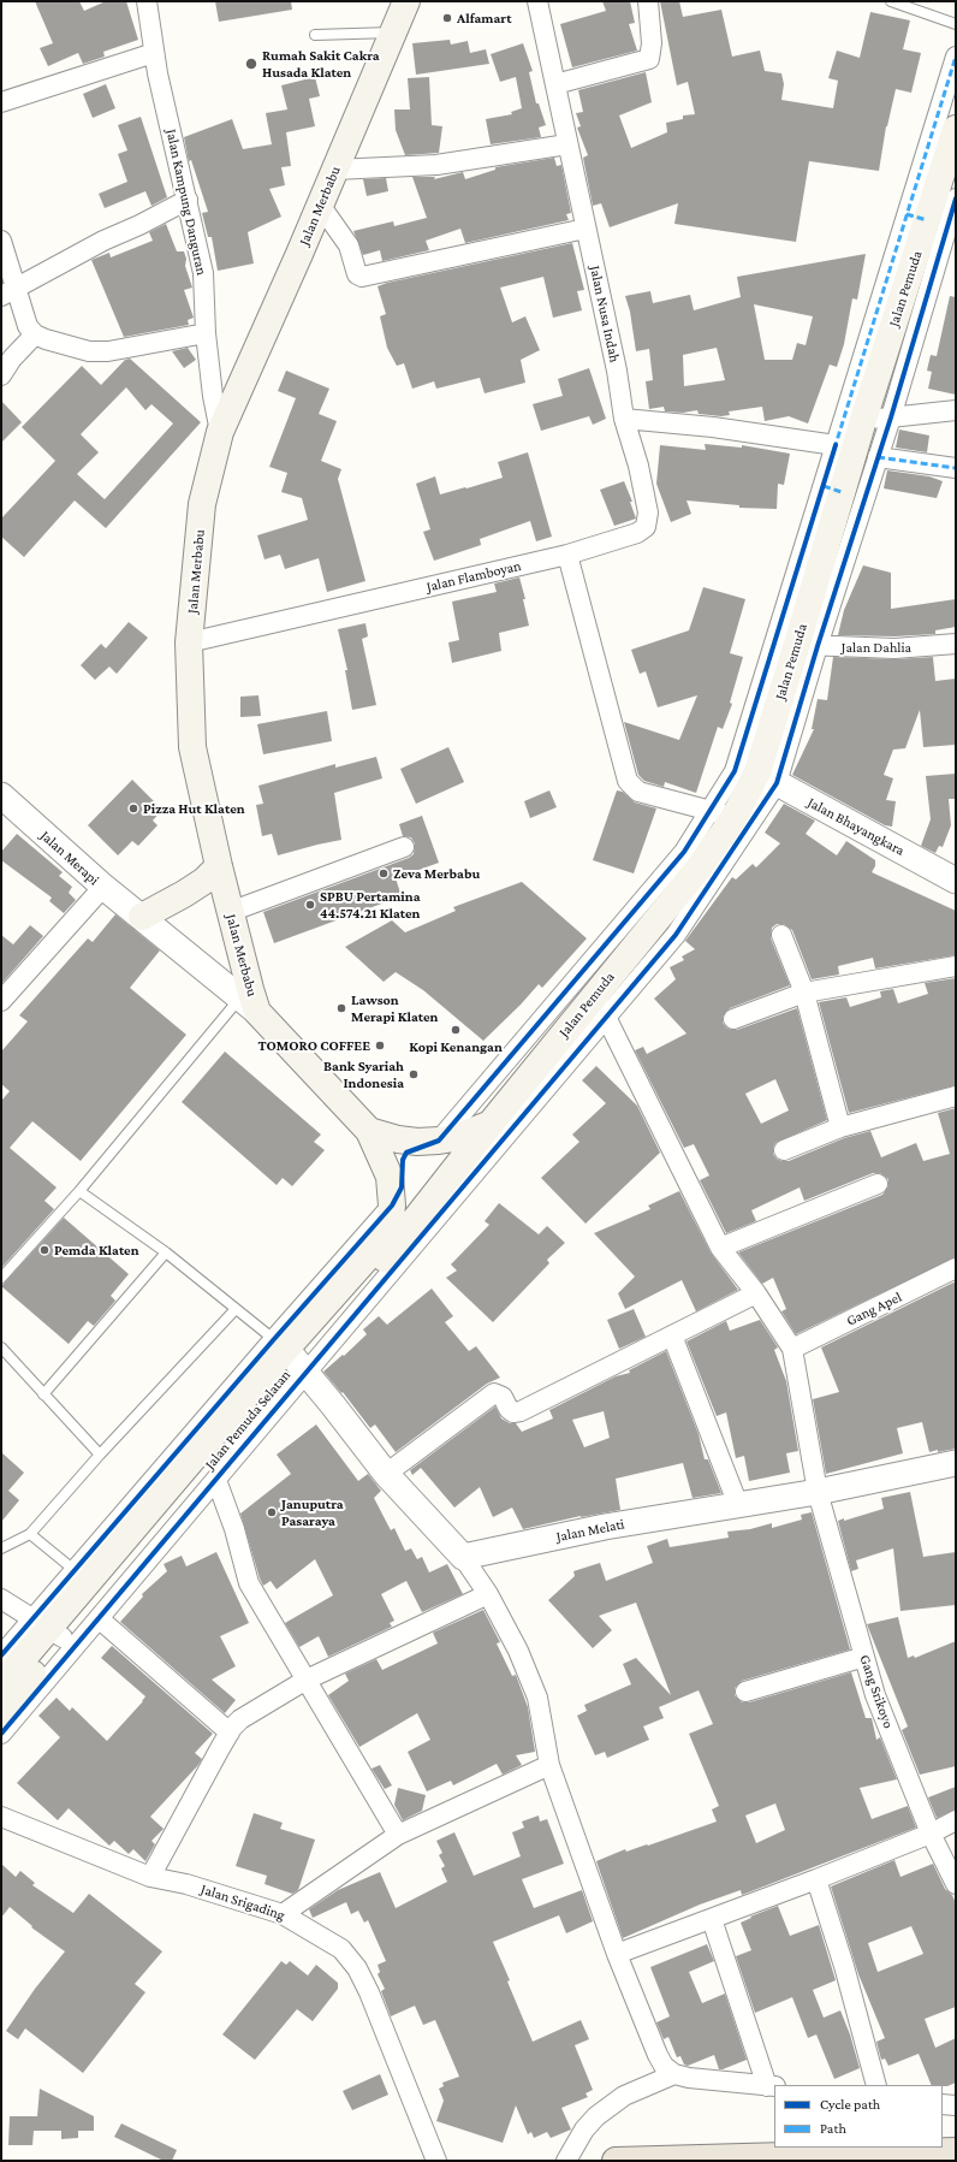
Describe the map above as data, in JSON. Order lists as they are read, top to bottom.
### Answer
{
  "streets": {
    "main road": ["Jalan Merbabu", "Jalan Pemuda", "Jalan Pemuda Selatan"],
    "street": [
      "Jalan Kampung Danguran",
      "Jalan Nusa Indah",
      "Jalan Flamboyan",
      "Jalan Dahlia",
      "Jalan Bhayangkara",
      "Jalan Merapi",
      "Gang Apel",
      "Jalan Melati",
      "Gang Srikoyo",
      "Jalan Srigading"
    ]
  },
  "crossings": [
    ["Jalan Kampung Danguran", "Jalan Merbabu"],
    ["Jalan Merbabu", "Jalan Flamboyan"],
    ["Jalan Merbabu", "Jalan Merapi"],
    ["Jalan Merbabu", "Jalan Pemuda Selatan"],
    ["Jalan Pemuda", "Jalan Dahlia"],
    ["Jalan Pemuda", "Jalan Bhayangkara"],
    ["Jalan Pemuda", "Jalan Pemuda Selatan"],
    ["Jalan Nusa Indah", "Jalan Flamboyan"],
    ["Gang Apel", "Gang Srikoyo"],
    ["Jalan Melati", "Gang Srikoyo"]
  ],
  "places": [
    "Alfamart",
    "Rumah Sakit Cakra Husada Klaten",
    "Pizza Hut Klaten",
    "Zeva Merbabu",
    "SPBU Pertamina 44.574.21 Klaten",
    "Lawson Merapi Klaten",
    "Kopi Kenangan",
    "TOMORO COFFEE",
    "Bank Syariah Indonesia",
    "Pemda Klaten",
    "Januputra Pasaraya"
  ],
  "legend": ["Cycle path", "Path"]
}
